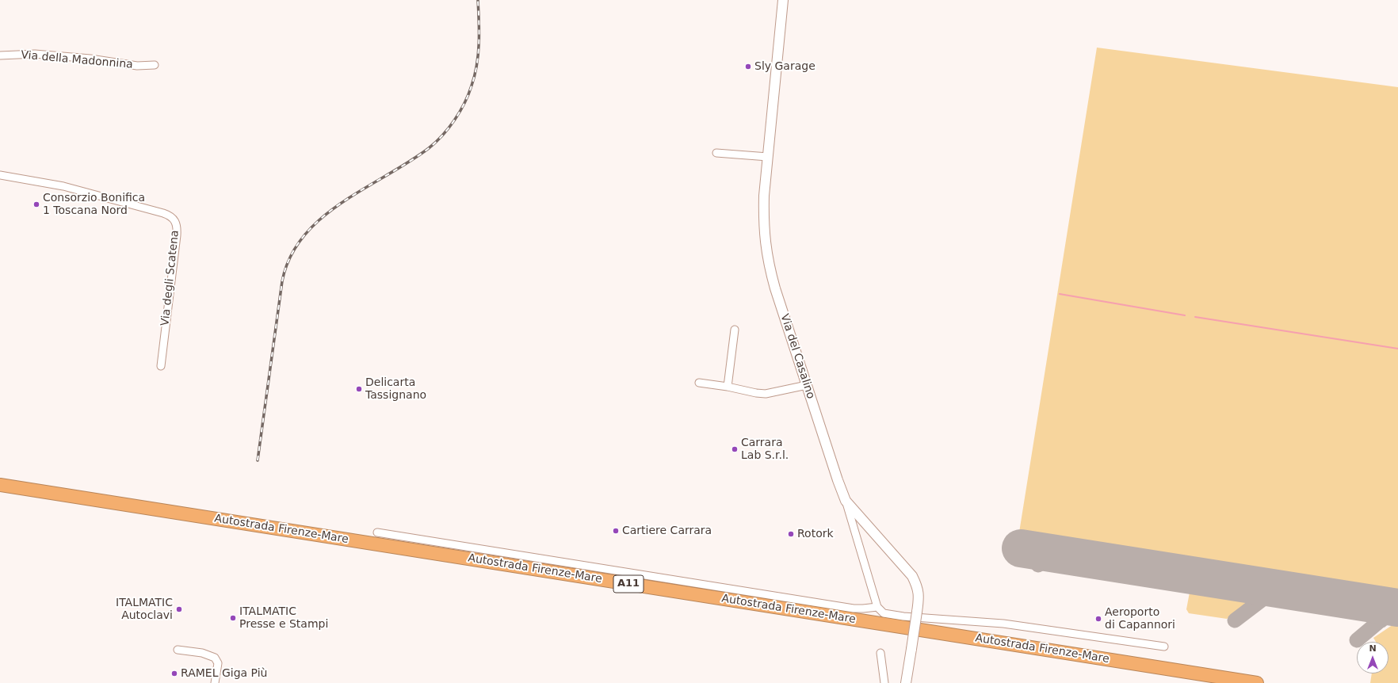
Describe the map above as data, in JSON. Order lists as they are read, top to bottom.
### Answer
{
  "streets": {
    "highway": ["Autostrada Firenze-Mare", "A11"],
    "street": ["Via della Madonnina", "Via degli Scatena", "Via del Casalino"]
  },
  "places": [
    "Sly Garage",
    "Consorzio Bonifica 1 Toscana Nord",
    "Delicarta Tassignano",
    "Carrara Lab S.r.l.",
    "Cartiere Carrara",
    "Rotork",
    "ITALMATIC Autoclavi",
    "ITALMATIC Presse e Stampi",
    "Aeroporto di Capannori",
    "RAMEL Giga Più"
  ],
  "north": "top"
}
